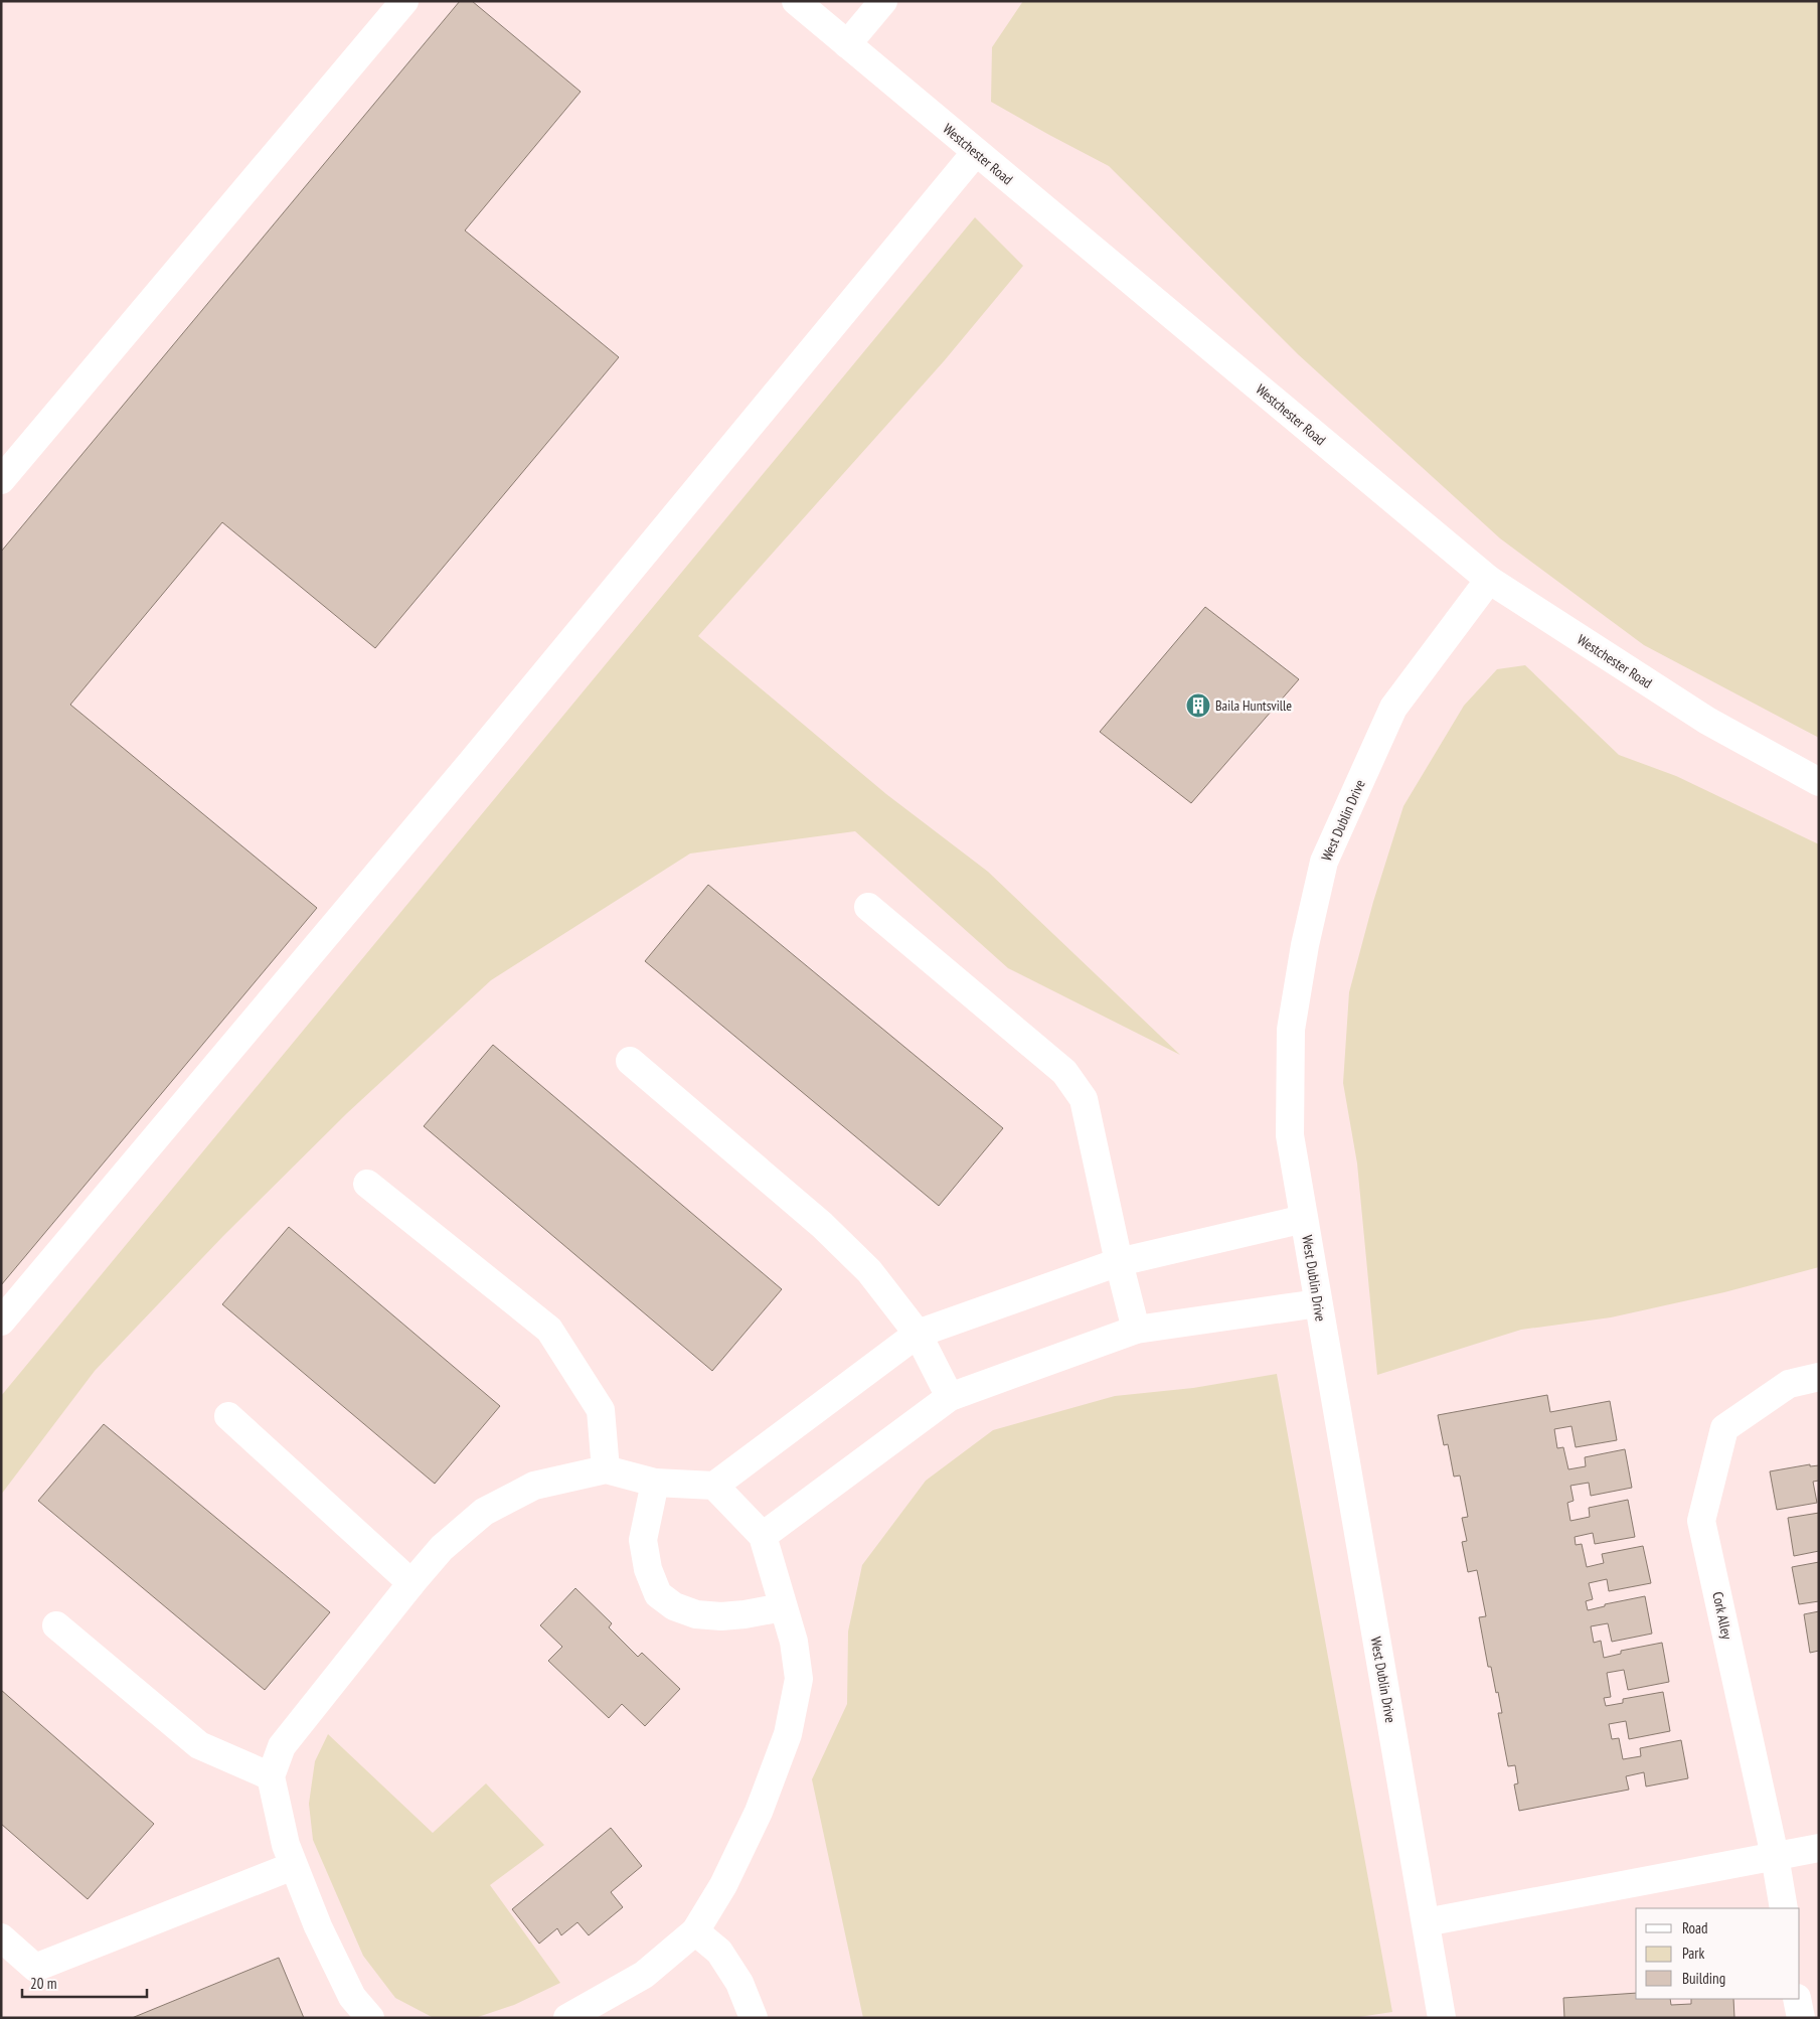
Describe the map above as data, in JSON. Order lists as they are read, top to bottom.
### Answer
{
  "streets": {
    "street": ["Westchester Road", "West Dublin Drive", "Cork Alley"]
  },
  "crossings": [
    ["Westchester Road", "West Dublin Drive"]
  ],
  "places": {
    "building": ["Baila Huntsville"]
  },
  "legend": ["Road", "Park", "Building"],
  "scale_bar": "20 m"
}
